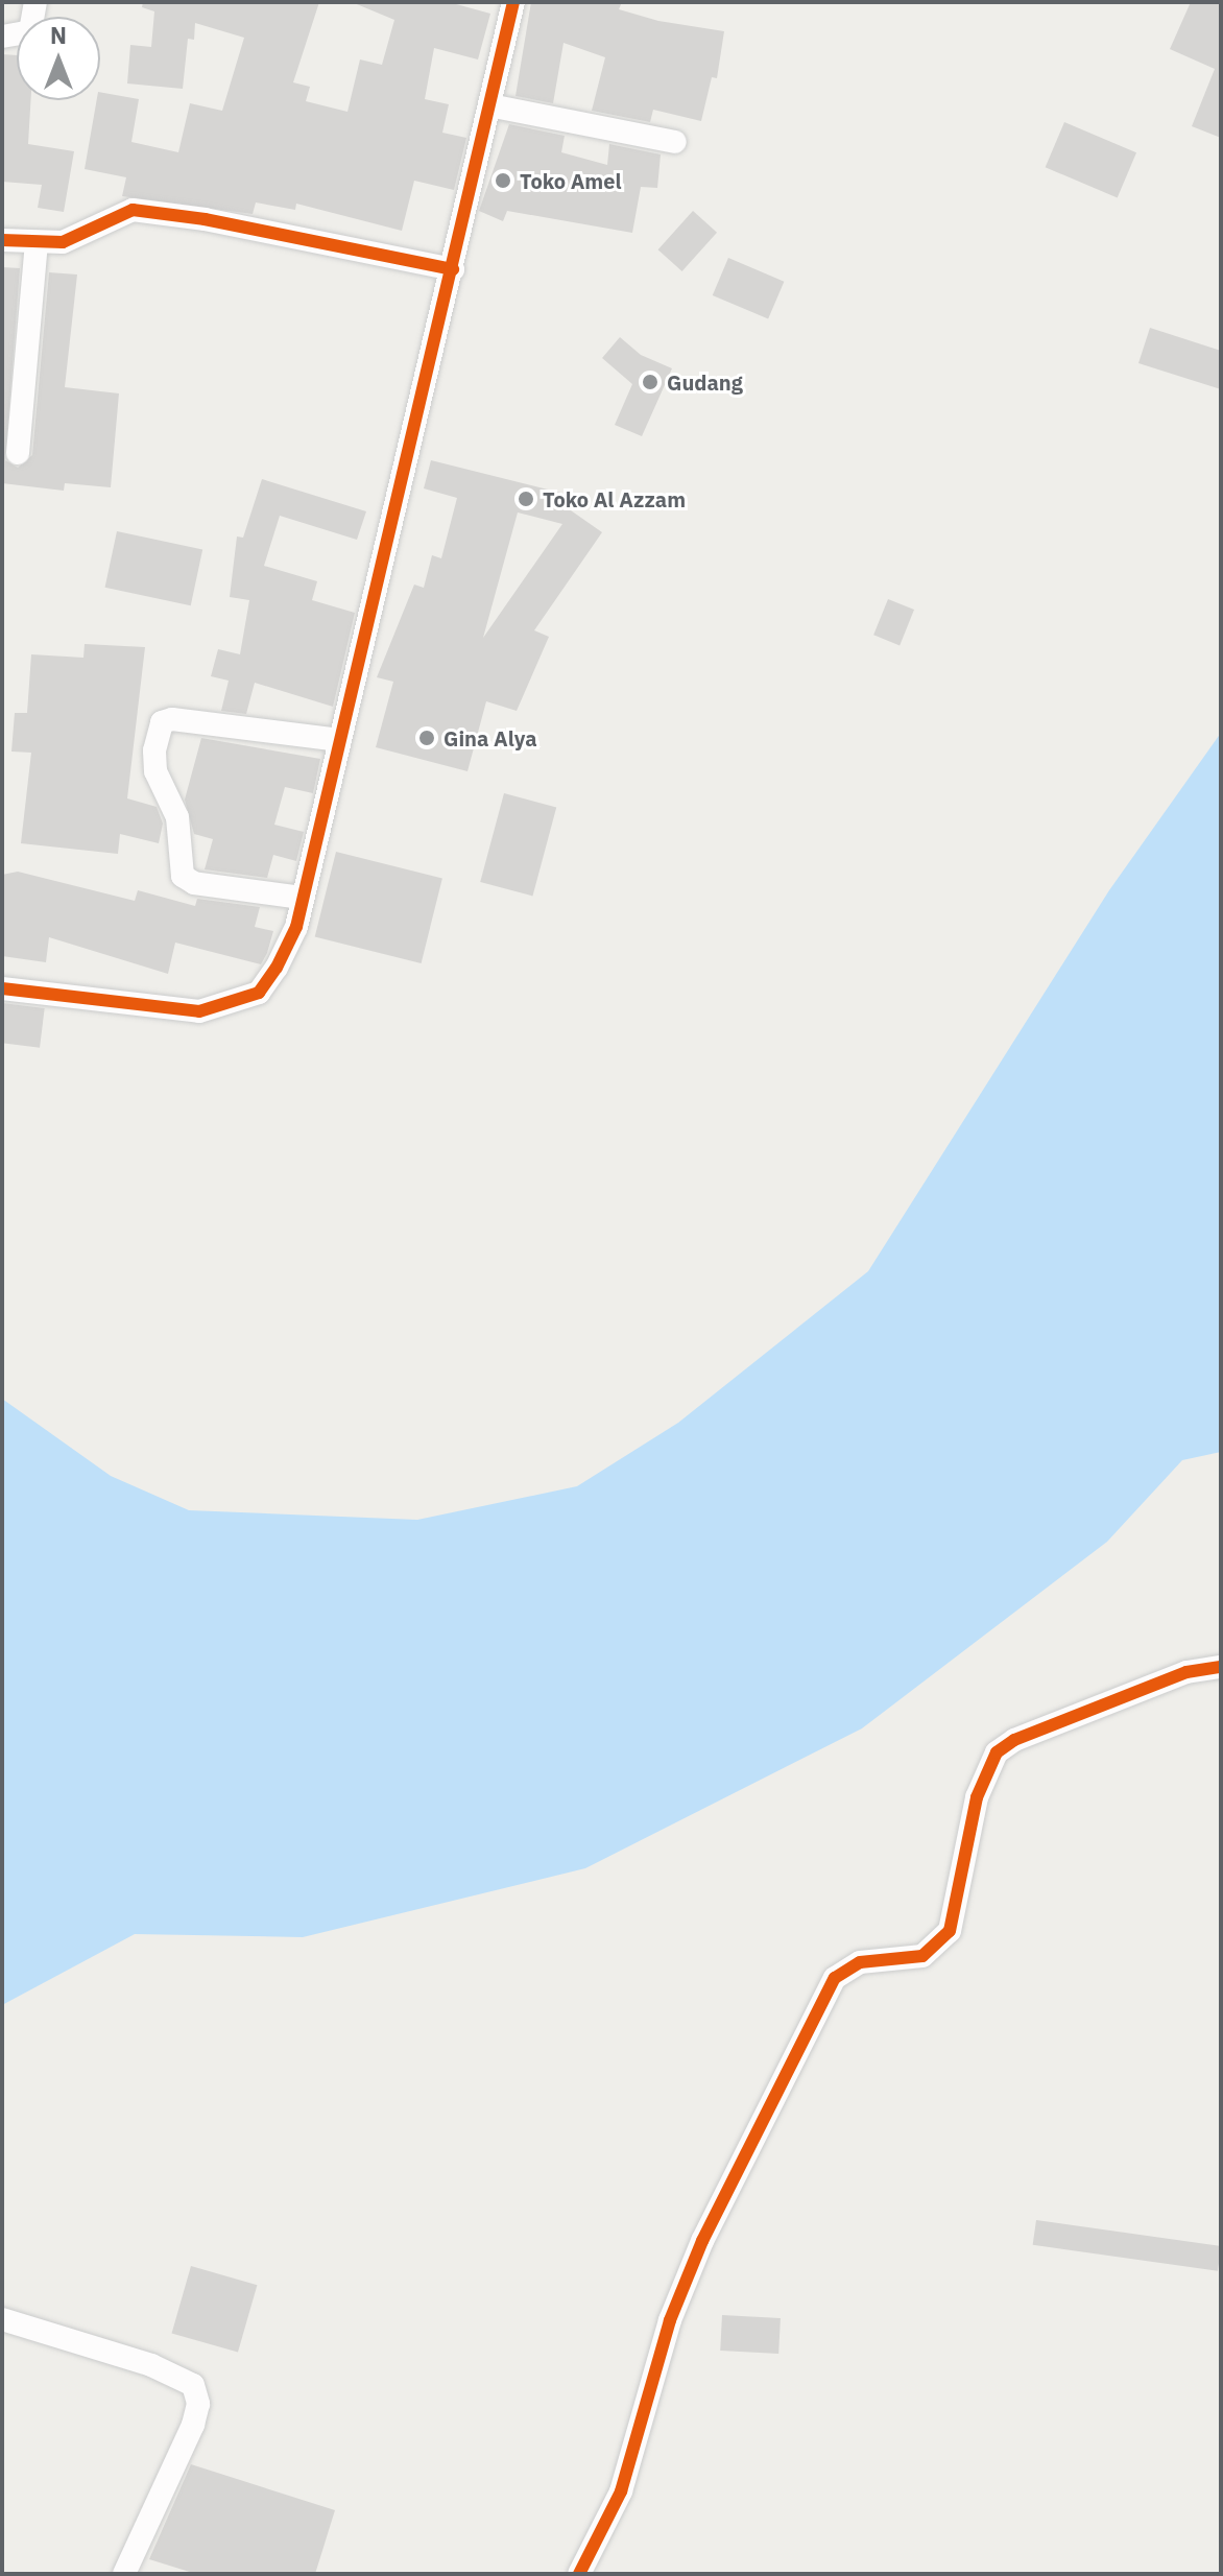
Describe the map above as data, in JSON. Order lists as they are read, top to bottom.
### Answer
{
  "places": [
    "Toko Amel",
    "Gudang",
    "Toko Al Azzam",
    "Gina Alya"
  ],
  "north": "top"
}
